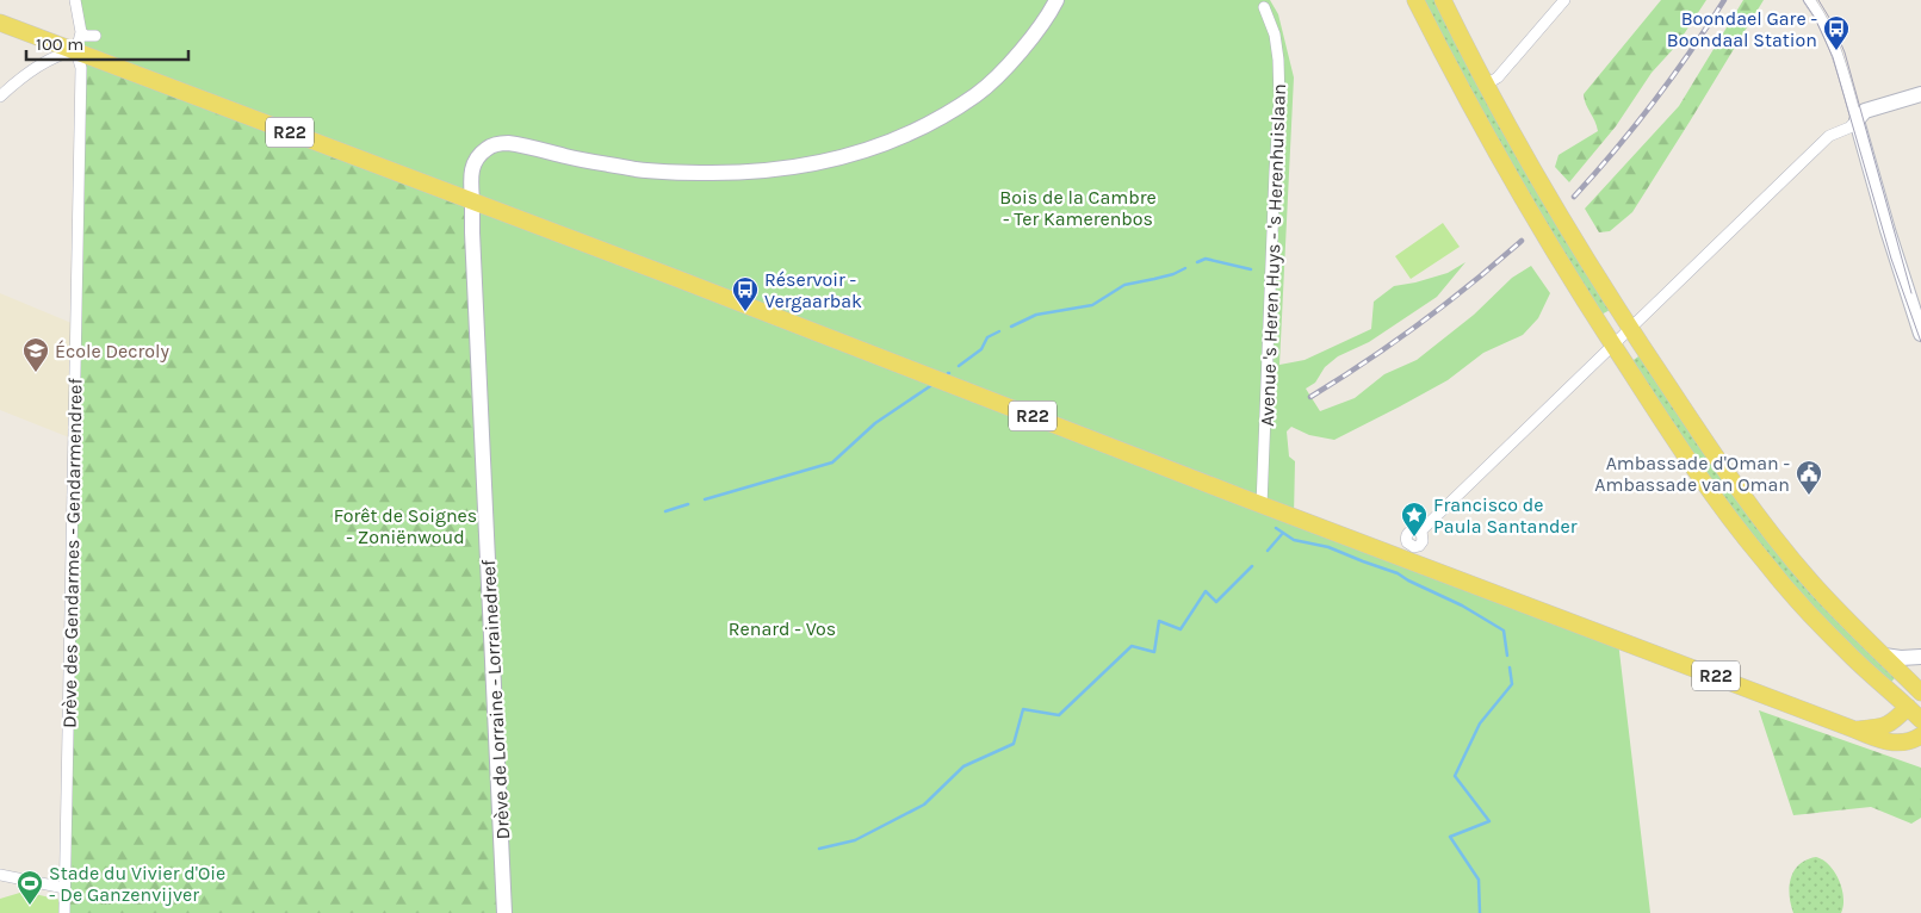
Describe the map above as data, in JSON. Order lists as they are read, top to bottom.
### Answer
{
  "streets": {
    "main road": ["R22"],
    "street": ["Avenue 's Heren Huys - 's Herenhuislaan", "Drève des Gendarmes - Gendarmendreef", "Drève de Lorraine - Lorrainedreef"]
  },
  "crossings": [
    ["R22", "Avenue 's Heren Huys - 's Herenhuislaan"],
    ["R22", "Drève des Gendarmes - Gendarmendreef"],
    ["R22", "Drève de Lorraine - Lorrainedreef"]
  ],
  "parks": ["Bois de la Cambre - Ter Kamerenbos", "Forêt de Soignes - Zoniënwoud", "Renard - Vos"],
  "places": {
    "bus stop": ["Boondael Gare - Boondaal Station", "Réservoir - Vergaarbak"],
    "school or university": ["École Decroly"],
    "public building": ["Ambassade d'Oman - Ambassade van Oman"],
    "place": ["Francisco de Paula Santander"],
    "sports": ["Stade du Vivier d'Oie - De Ganzenvijver"]
  },
  "scale_bar": "100 m"
}
